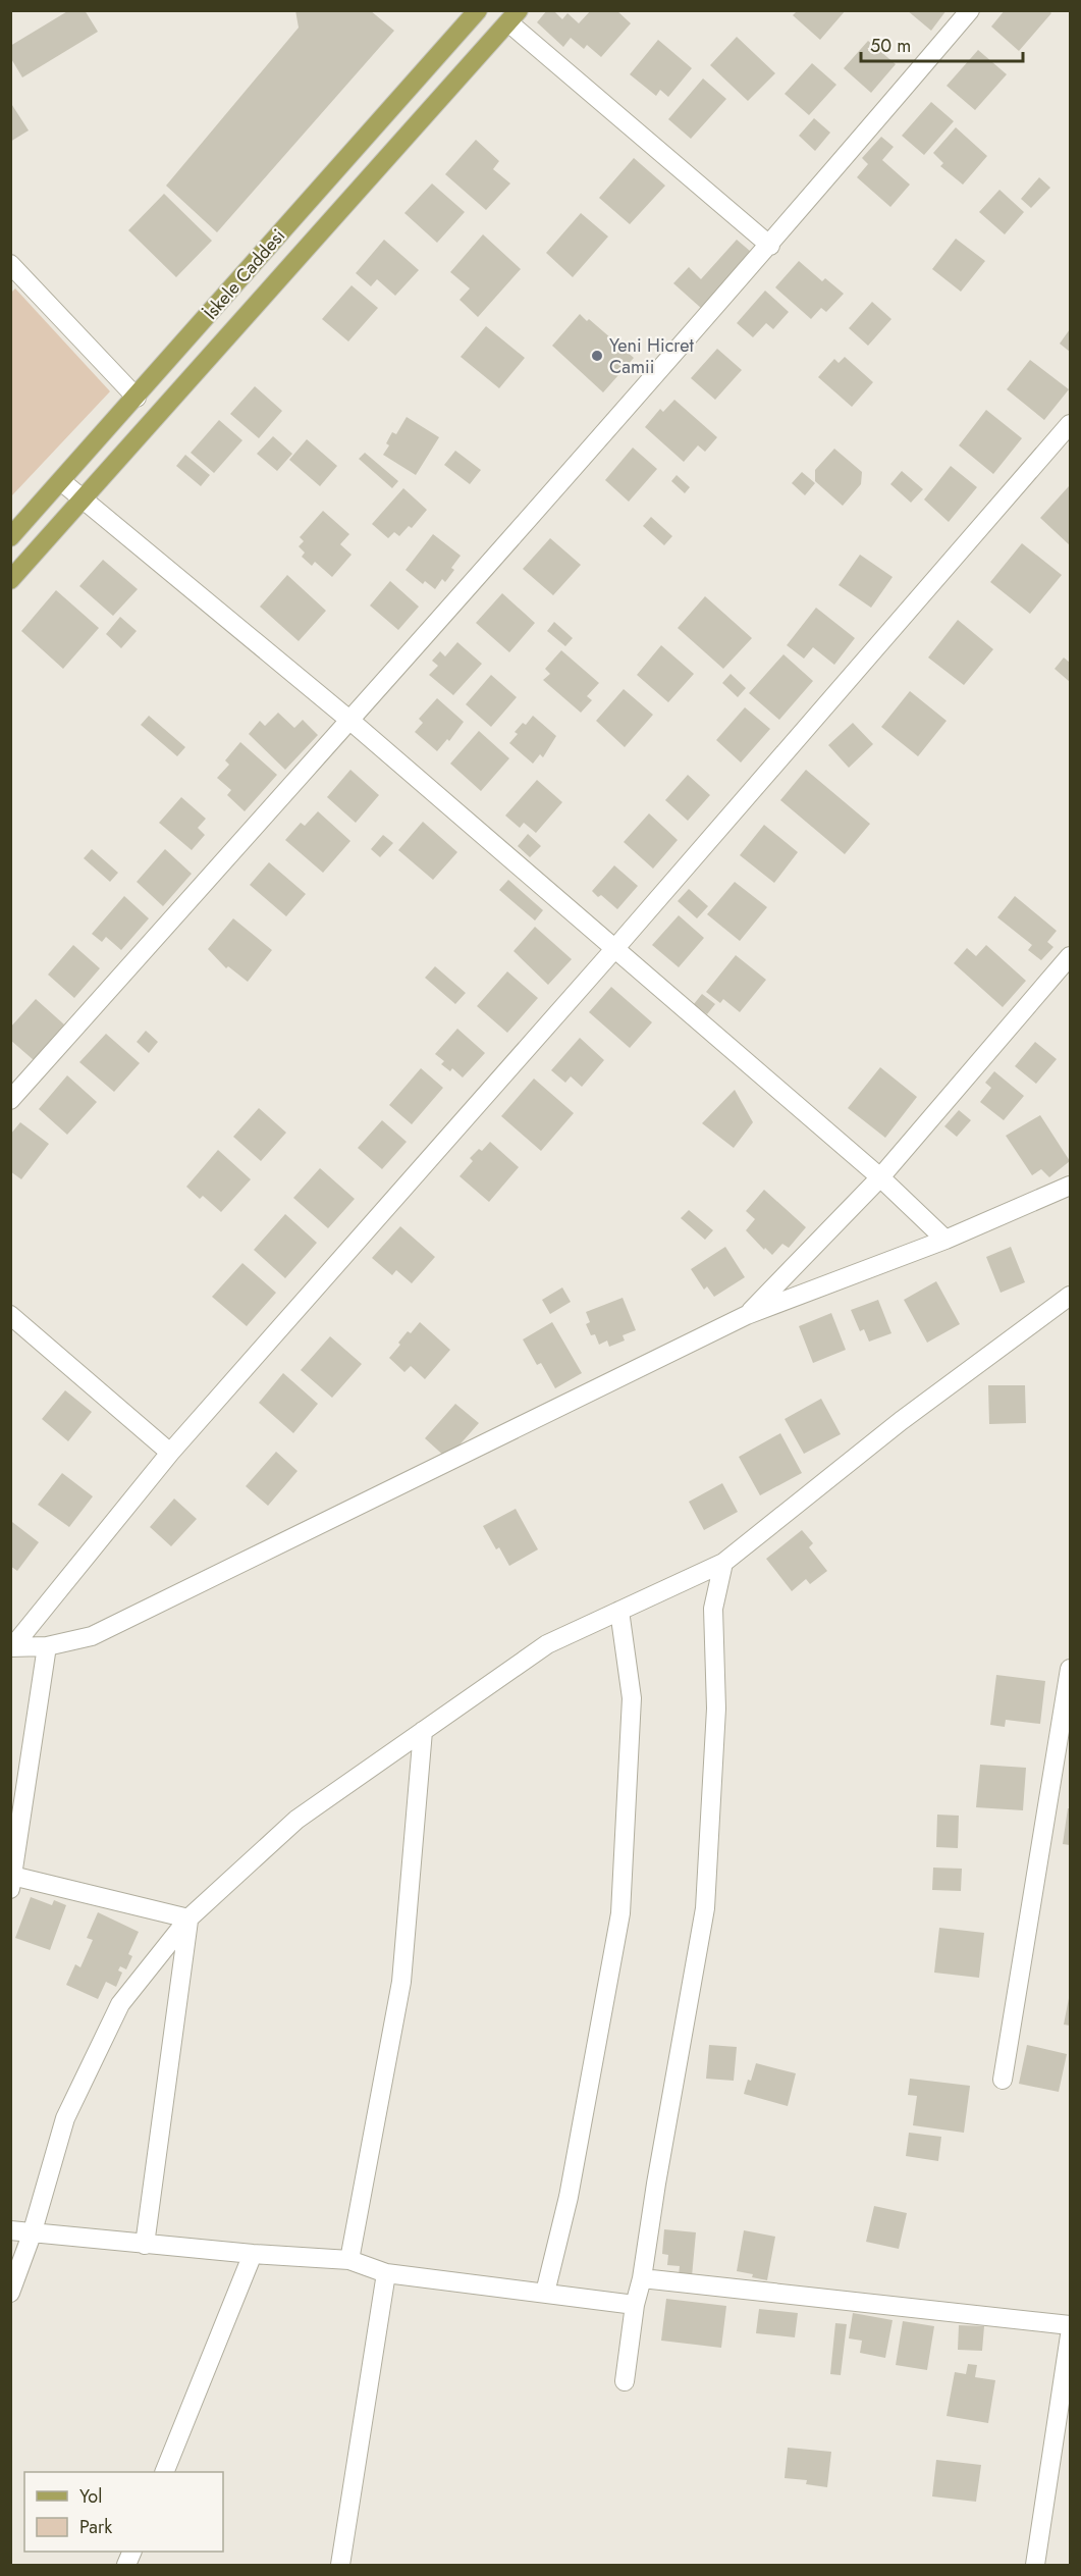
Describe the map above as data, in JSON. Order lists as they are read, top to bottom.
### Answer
{
  "streets": {
    "main road": ["İskele Caddesi"]
  },
  "places": ["Yeni Hicret Camii"],
  "legend": ["Yol", "Park"],
  "scale_bar": "50 m"
}
